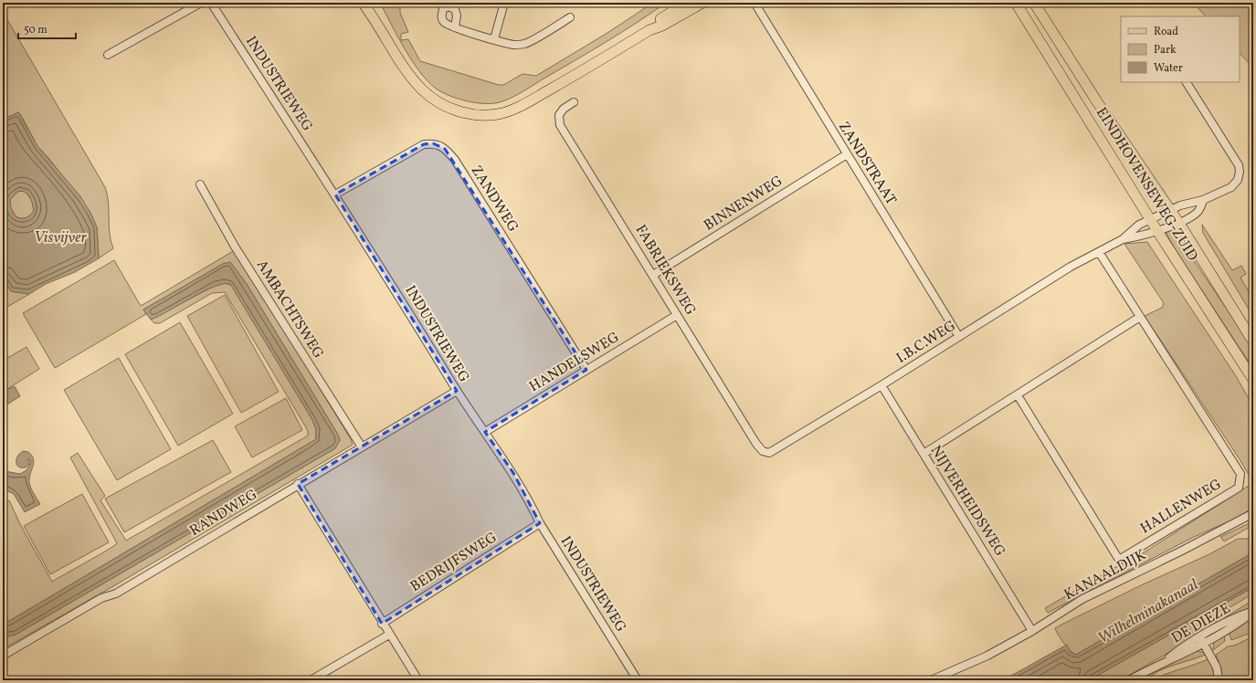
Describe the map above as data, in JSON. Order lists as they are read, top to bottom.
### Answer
{
  "streets": {
    "main road": ["EINDHOVENSEWEG-ZUID"],
    "street": [
      "INDUSTRIEWEG",
      "ZANDSTRAAT",
      "ZANDWEG",
      "BINNENWEG",
      "FABRIEKSWEG",
      "AMBACHTSWEG",
      "I.B.C.WEG",
      "HANDELSWEG",
      "NIJVERHEIDSWEG",
      "HALLENWEG",
      "RANDWEG",
      "BEDRIJFSWEG",
      "KANAALDIJK",
      "DE DIEZE"
    ]
  },
  "crossings": [
    ["INDUSTRIEWEG", "ZANDWEG"],
    ["INDUSTRIEWEG", "HANDELSWEG"],
    ["INDUSTRIEWEG", "RANDWEG"],
    ["INDUSTRIEWEG", "BEDRIJFSWEG"],
    ["ZANDSTRAAT", "BINNENWEG"],
    ["ZANDSTRAAT", "I.B.C.WEG"],
    ["EINDHOVENSEWEG-ZUID", "I.B.C.WEG"],
    ["ZANDWEG", "HANDELSWEG"],
    ["BINNENWEG", "FABRIEKSWEG"],
    ["FABRIEKSWEG", "I.B.C.WEG"],
    ["FABRIEKSWEG", "HANDELSWEG"],
    ["AMBACHTSWEG", "RANDWEG"],
    ["I.B.C.WEG", "NIJVERHEIDSWEG"],
    ["NIJVERHEIDSWEG", "KANAALDIJK"]
  ],
  "water": ["Visvijver", "Wilhelminakanaal"],
  "legend": ["Road", "Park", "Water"],
  "scale_bar": "50 m"
}
